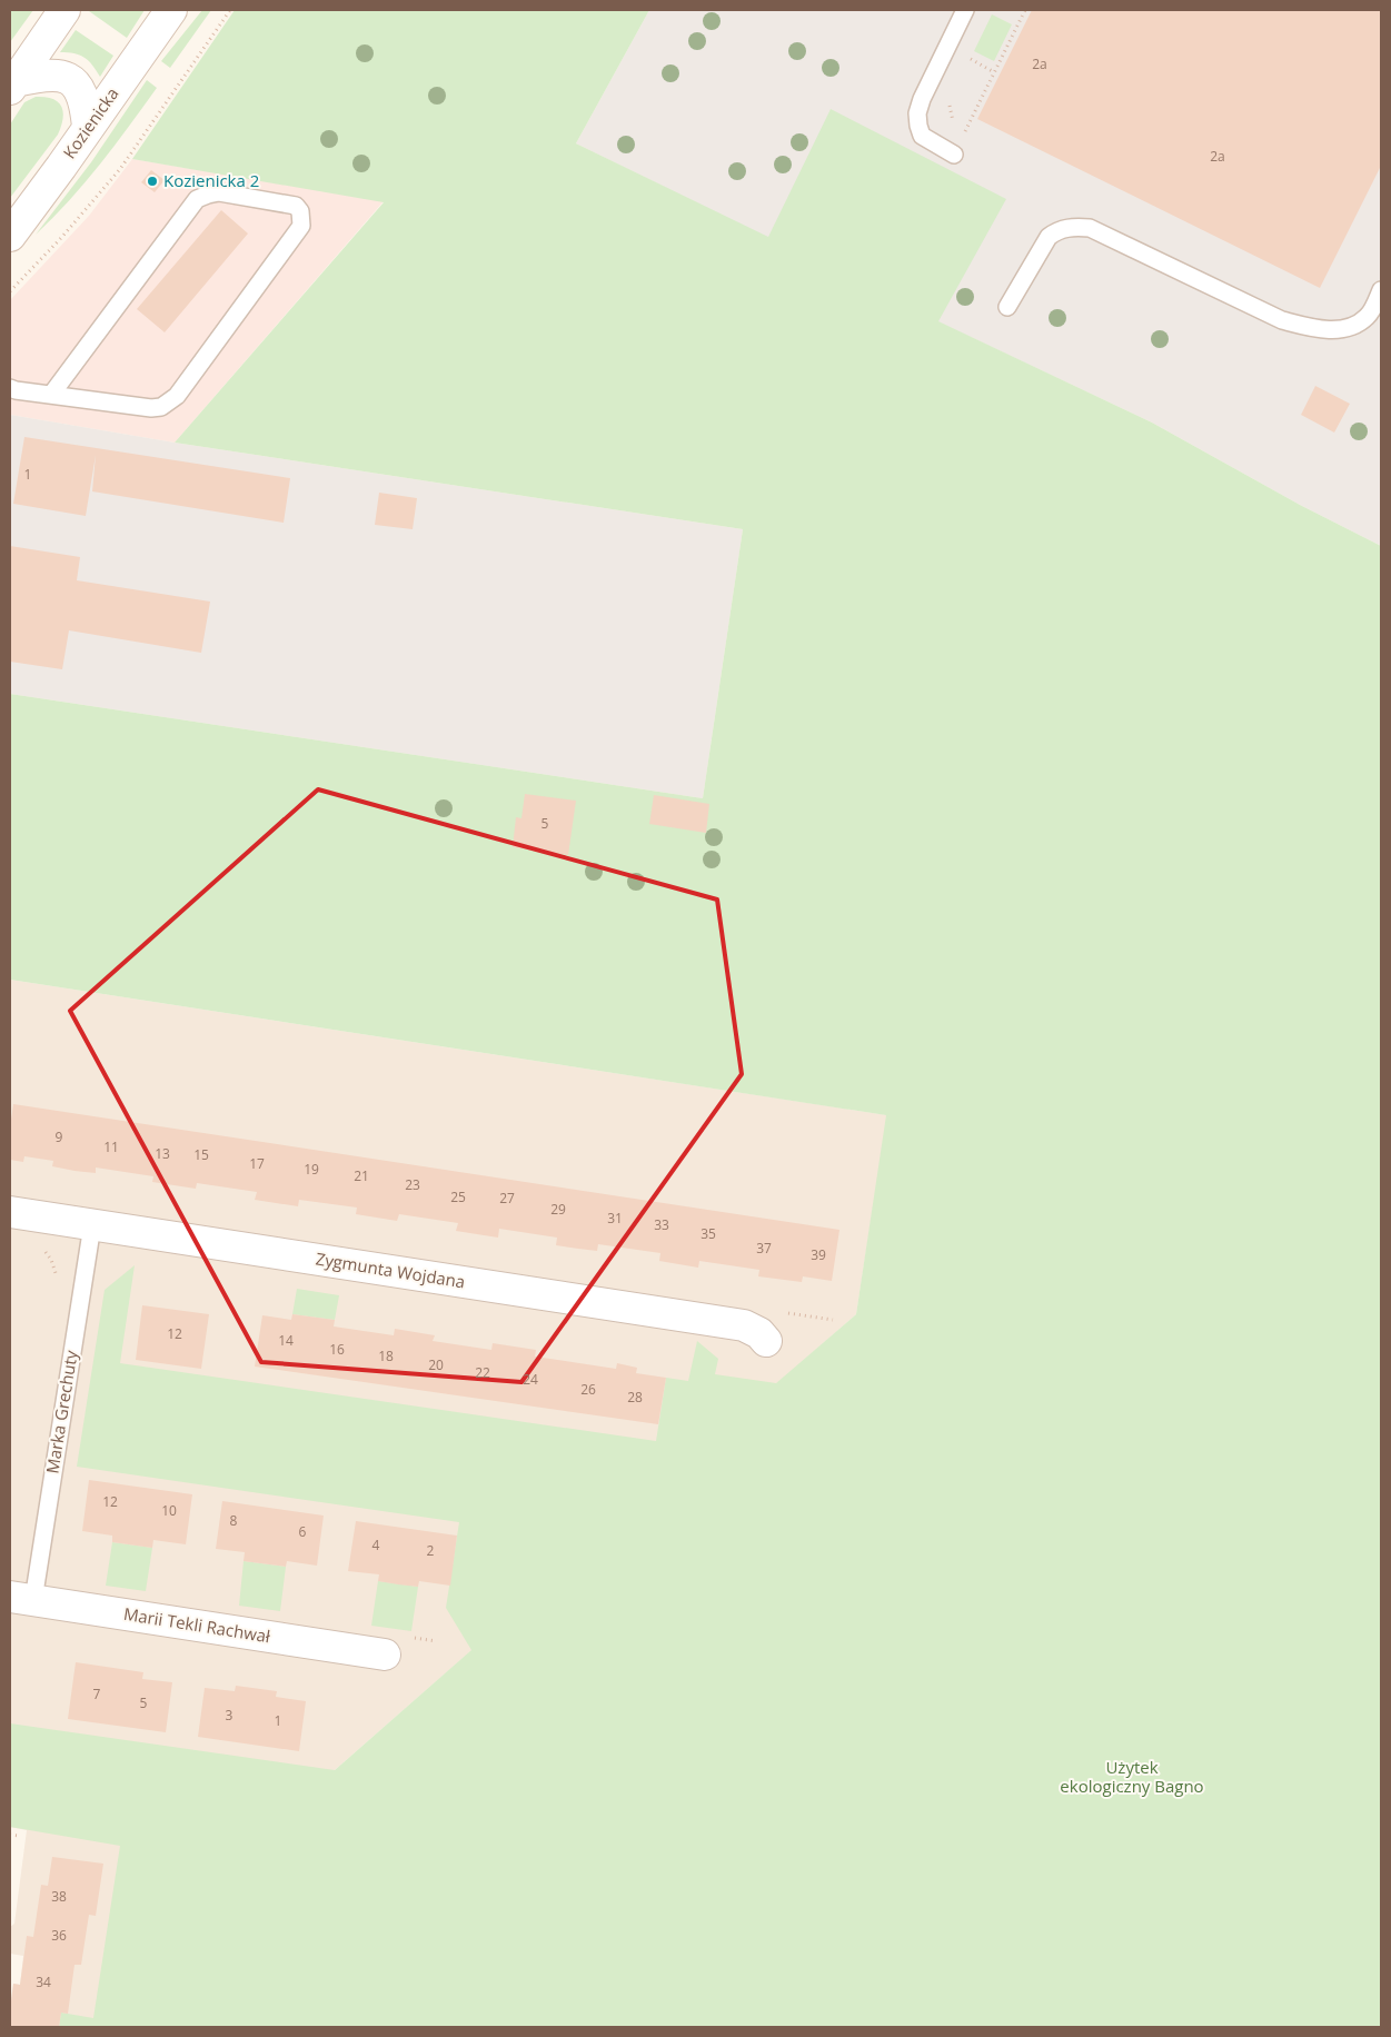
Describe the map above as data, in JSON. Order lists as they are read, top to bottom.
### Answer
{
  "streets": {
    "street": ["Kozienicka", "Zygmunta Wojdana", "Marii Tekli Rachwał"],
    "lane": ["Marka Grechuty"]
  },
  "crossings": [
    ["Zygmunta Wojdana", "Marka Grechuty"],
    ["Marka Grechuty", "Marii Tekli Rachwał"]
  ],
  "parks": ["Użytek ekologiczny Bagno"],
  "places": ["Kozienicka 2"],
  "house_numbers": [
    "2a",
    "2a",
    "1",
    "5",
    "9",
    "11",
    "13",
    "15",
    "17",
    "19",
    "21",
    "23",
    "25",
    "27",
    "29",
    "31",
    "33",
    "35",
    "37",
    "39",
    "12",
    "14",
    "16",
    "18",
    "20",
    "22",
    "24",
    "26",
    "28",
    "12",
    "10",
    "8",
    "6",
    "4",
    "2",
    "7",
    "5",
    "3",
    "1",
    "38",
    "36",
    "34"
  ]
}
